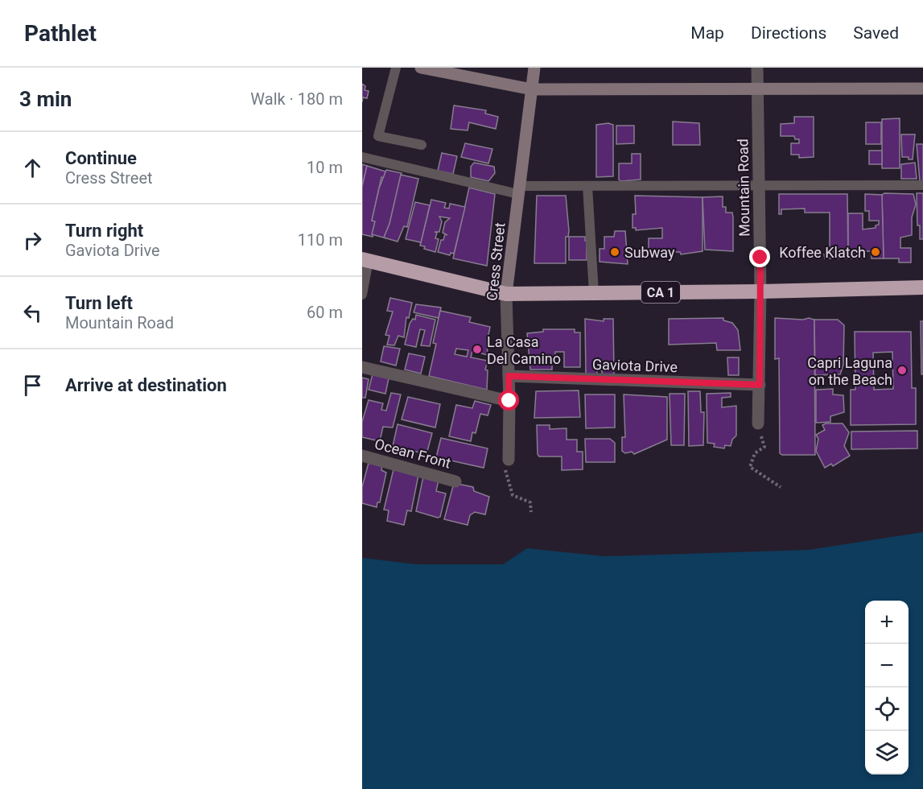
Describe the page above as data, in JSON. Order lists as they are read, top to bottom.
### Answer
{
  "streets": {
    "highway": ["CA 1"],
    "main road": ["Cress Street"],
    "street": ["Mountain Road", "Gaviota Drive", "Ocean Front"]
  },
  "crossings": [
    ["Mountain Road", "CA 1"],
    ["Mountain Road", "Gaviota Drive"],
    ["Cress Street", "CA 1"],
    ["Cress Street", "Gaviota Drive"]
  ],
  "places": [
    "Subway",
    "Koffee Klatch",
    "La Casa Del Camino",
    "Capri Laguna on the Beach"
  ],
  "page": {
    "header": "Pathlet",
    "nav": ["Map", "Directions", "Saved"],
    "heading": ["3 min", "Walk · 180 m"],
    "list": [
      ["Continue", "Cress Street", "10 m"],
      ["Turn right", "Gaviota Drive", "110 m"],
      ["Turn left", "Mountain Road", "60 m"],
      "Arrive at destination"
    ],
    "map_buttons": ["+", "−"]
  }
}
